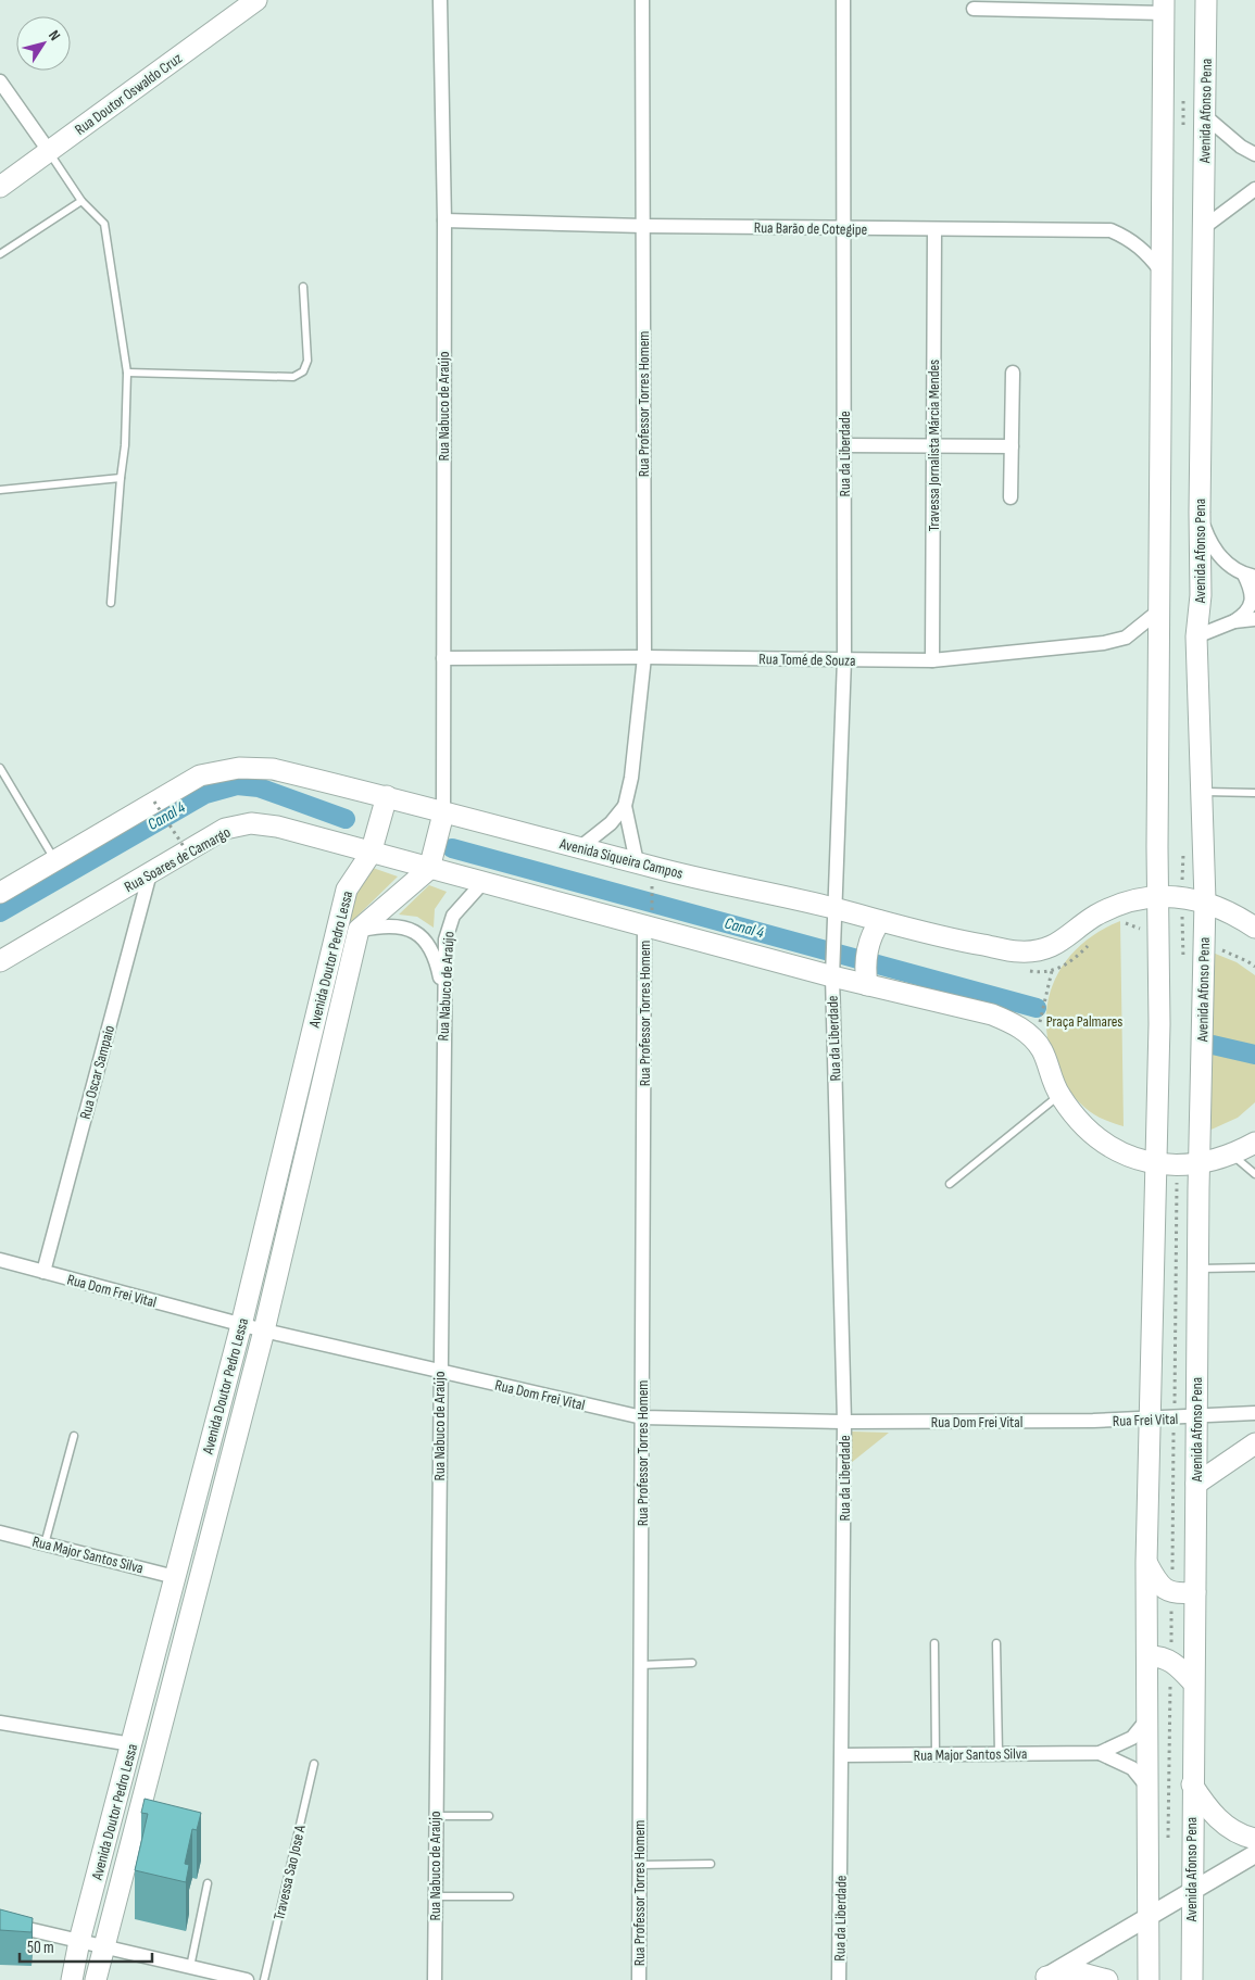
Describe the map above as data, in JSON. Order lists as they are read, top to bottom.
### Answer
{
  "streets": {
    "main road": [
      "Rua Doutor Oswaldo Cruz",
      "Avenida Afonso Pena",
      "Avenida Siqueira Campos",
      "Rua Soares de Camargo",
      "Avenida Doutor Pedro Lessa"
    ],
    "street": [
      "Rua Barão de Cotegipe",
      "Rua Professor Torres Homem",
      "Rua Nabuco de Araújo",
      "Travessa Jornalista Márcia Mendes",
      "Rua da Liberdade",
      "Rua Tomé de Souza",
      "Rua Oscar Sampaio",
      "Rua Dom Frei Vital",
      "Rua Frei Vital",
      "Rua Major Santos Silva"
    ],
    "lane": ["Travessa Sao Jose A"]
  },
  "crossings": [
    ["Avenida Afonso Pena", "Avenida Siqueira Campos"],
    ["Avenida Afonso Pena", "Rua Frei Vital"],
    ["Rua Barão de Cotegipe", "Rua Professor Torres Homem"],
    ["Rua Barão de Cotegipe", "Rua Nabuco de Araújo"],
    ["Rua Barão de Cotegipe", "Travessa Jornalista Márcia Mendes"],
    ["Rua Barão de Cotegipe", "Rua da Liberdade"],
    ["Rua Professor Torres Homem", "Rua Tomé de Souza"],
    ["Rua Professor Torres Homem", "Avenida Siqueira Campos"],
    ["Rua Professor Torres Homem", "Rua Dom Frei Vital"],
    ["Rua Nabuco de Araújo", "Rua Tomé de Souza"],
    ["Rua Nabuco de Araújo", "Avenida Siqueira Campos"],
    ["Rua Nabuco de Araújo", "Avenida Doutor Pedro Lessa"],
    ["Rua Nabuco de Araújo", "Rua Dom Frei Vital"],
    ["Travessa Jornalista Márcia Mendes", "Rua Tomé de Souza"],
    ["Rua da Liberdade", "Rua Tomé de Souza"],
    ["Rua da Liberdade", "Avenida Siqueira Campos"],
    ["Rua da Liberdade", "Rua Dom Frei Vital"],
    ["Rua da Liberdade", "Rua Major Santos Silva"],
    ["Avenida Siqueira Campos", "Avenida Doutor Pedro Lessa"],
    ["Rua Soares de Camargo", "Avenida Doutor Pedro Lessa"],
    ["Rua Soares de Camargo", "Rua Oscar Sampaio"],
    ["Avenida Doutor Pedro Lessa", "Rua Dom Frei Vital"],
    ["Avenida Doutor Pedro Lessa", "Rua Major Santos Silva"],
    ["Rua Oscar Sampaio", "Rua Dom Frei Vital"],
    ["Rua Dom Frei Vital", "Rua Frei Vital"]
  ],
  "water": ["Canal 4"],
  "parks": ["Praça Palmares"],
  "scale_bar": "50 m",
  "north": "top right"
}
